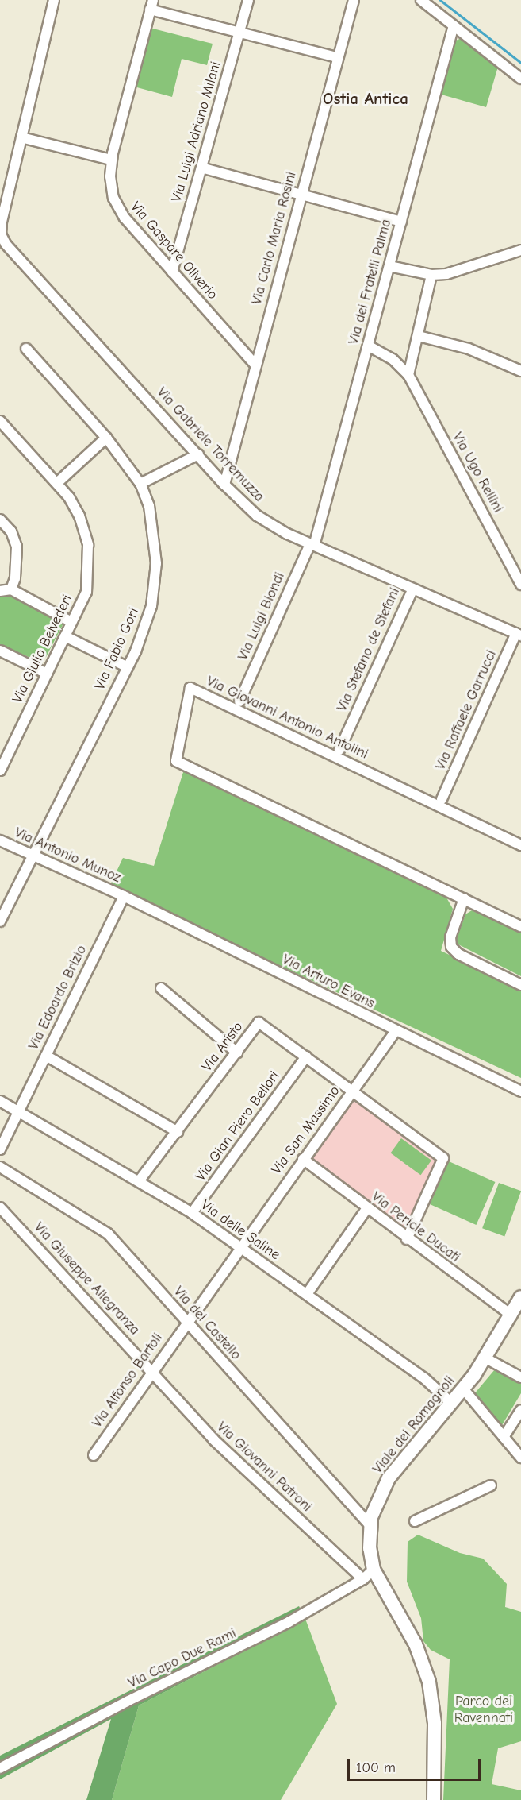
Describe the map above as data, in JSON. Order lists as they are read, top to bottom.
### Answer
{
  "streets": {
    "main road": ["Viale dei Romagnoli"],
    "street": [
      "Via Luigi Adriano Milani",
      "Via Carlo Maria Rosini",
      "Via Gaspare Oliverio",
      "Via dei Fratelli Palma",
      "Via Gabriele Torremuzza",
      "Via Ugo Rellini",
      "Via Luigi Biondi",
      "Via Giulio Belvederi",
      "Via Fabio Gori",
      "Via Stefano de Stefani",
      "Via Raffaele Garrucci",
      "Via Giovanni Antonio Antolini",
      "Via Antonio Munoz",
      "Via Arturo Evans",
      "Via Edoardo Brizio",
      "Via Aristo",
      "Via Gian Piero Bellori",
      "Via San Massimo",
      "Via Pericle Ducati",
      "Via delle Saline",
      "Via Giuseppe Allegranza",
      "Via del Castello",
      "Via Alfonso Bartoli",
      "Via Giovanni Patroni",
      "Via Capo Due Rami"
    ]
  },
  "crossings": [
    ["Via Luigi Adriano Milani", "Via Gaspare Oliverio"],
    ["Via Carlo Maria Rosini", "Via Gaspare Oliverio"],
    ["Via Carlo Maria Rosini", "Via Gabriele Torremuzza"],
    ["Via dei Fratelli Palma", "Via Gabriele Torremuzza"],
    ["Via dei Fratelli Palma", "Via Ugo Rellini"],
    ["Via dei Fratelli Palma", "Via Luigi Biondi"],
    ["Via Gabriele Torremuzza", "Via Luigi Biondi"],
    ["Via Gabriele Torremuzza", "Via Stefano de Stefani"],
    ["Via Gabriele Torremuzza", "Via Raffaele Garrucci"],
    ["Via Fabio Gori", "Via Antonio Munoz"],
    ["Via Antonio Munoz", "Via Arturo Evans"],
    ["Via Antonio Munoz", "Via Edoardo Brizio"],
    ["Via Arturo Evans", "Via Edoardo Brizio"],
    ["Via Arturo Evans", "Via San Massimo"],
    ["Via Edoardo Brizio", "Via delle Saline"],
    ["Via Aristo", "Via Gian Piero Bellori"],
    ["Via Aristo", "Via San Massimo"],
    ["Via Aristo", "Via Pericle Ducati"],
    ["Via Aristo", "Via delle Saline"],
    ["Via Gian Piero Bellori", "Via delle Saline"],
    ["Via San Massimo", "Via Pericle Ducati"],
    ["Via San Massimo", "Via delle Saline"],
    ["Via San Massimo", "Via del Castello"],
    ["Via San Massimo", "Via Alfonso Bartoli"],
    ["Via Pericle Ducati", "Viale dei Romagnoli"],
    ["Via delle Saline", "Viale dei Romagnoli"],
    ["Via Giuseppe Allegranza", "Via Alfonso Bartoli"],
    ["Via Giuseppe Allegranza", "Via Giovanni Patroni"],
    ["Via del Castello", "Via Alfonso Bartoli"],
    ["Via del Castello", "Viale dei Romagnoli"],
    ["Via Alfonso Bartoli", "Via Giovanni Patroni"],
    ["Viale dei Romagnoli", "Via Capo Due Rami"],
    ["Via Giovanni Patroni", "Via Capo Due Rami"]
  ],
  "districts": ["Ostia Antica"],
  "parks": ["Parco dei Ravennati"],
  "scale_bar": "100 m"
}
